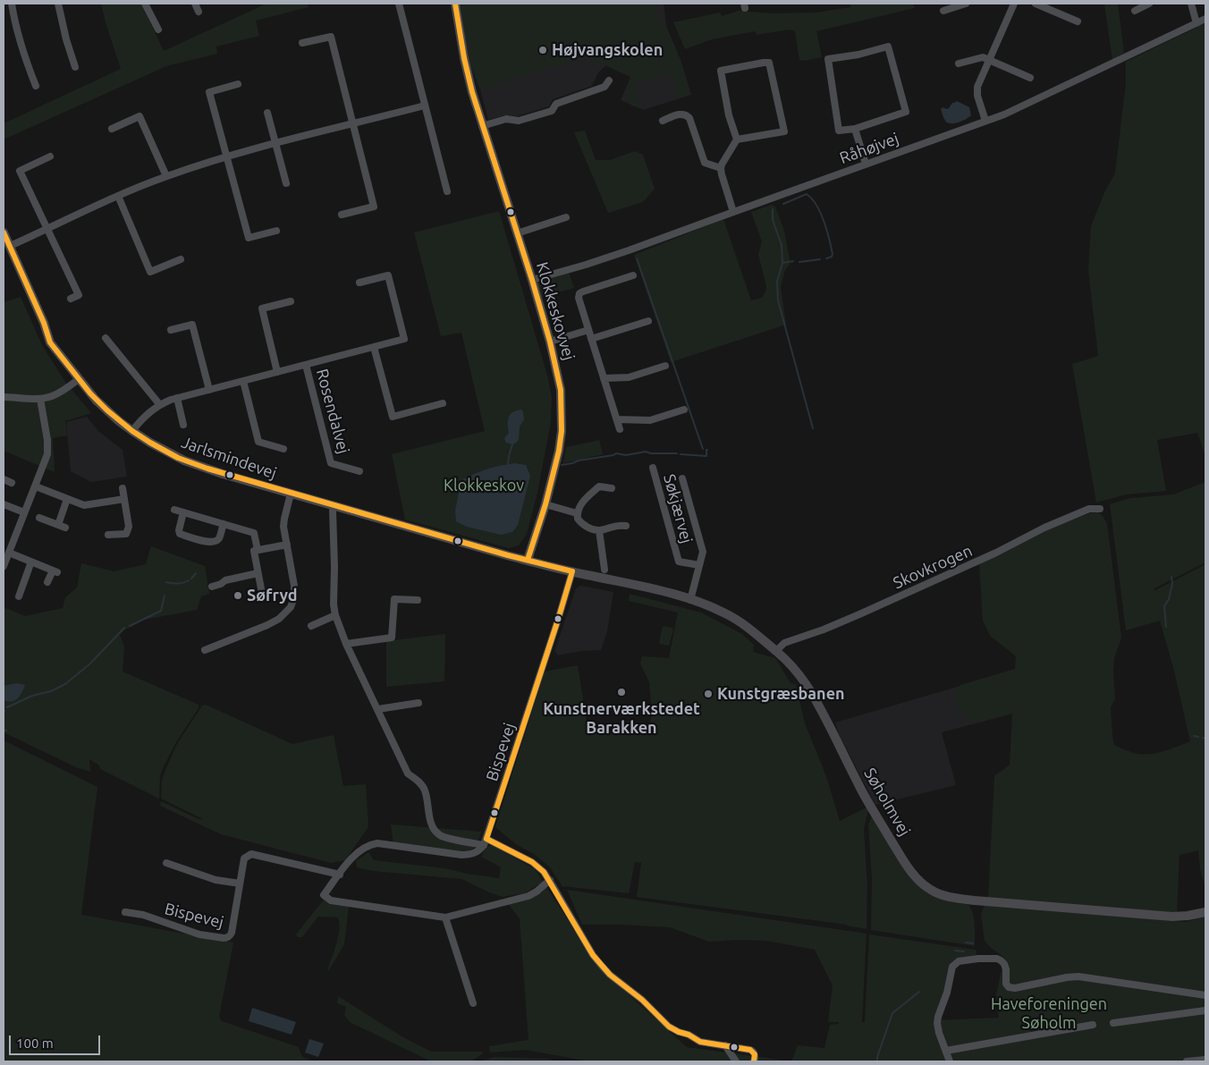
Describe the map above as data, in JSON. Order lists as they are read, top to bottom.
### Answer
{
  "streets": {
    "street": [
      "Råhøjvej",
      "Klokkeskovvej",
      "Rosendalvej",
      "Jarlsmindevej",
      "Søkjærvej",
      "Skovkrogen",
      "Bispevej",
      "Søholmvej"
    ]
  },
  "crossings": [
    ["Råhøjvej", "Klokkeskovvej"],
    ["Klokkeskovvej", "Jarlsmindevej"],
    ["Klokkeskovvej", "Søholmvej"],
    ["Rosendalvej", "Jarlsmindevej"],
    ["Jarlsmindevej", "Søholmvej"],
    ["Søkjærvej", "Søholmvej"],
    ["Skovkrogen", "Søholmvej"],
    ["Bispevej", "Søholmvej"]
  ],
  "parks": ["Klokkeskov", "Haveforeningen Søholm"],
  "places": [
    "Højvangskolen",
    "Søfryd",
    "Kunstnerværkstedet Barakken",
    "Kunstgræsbanen"
  ],
  "scale_bar": "100 m"
}
